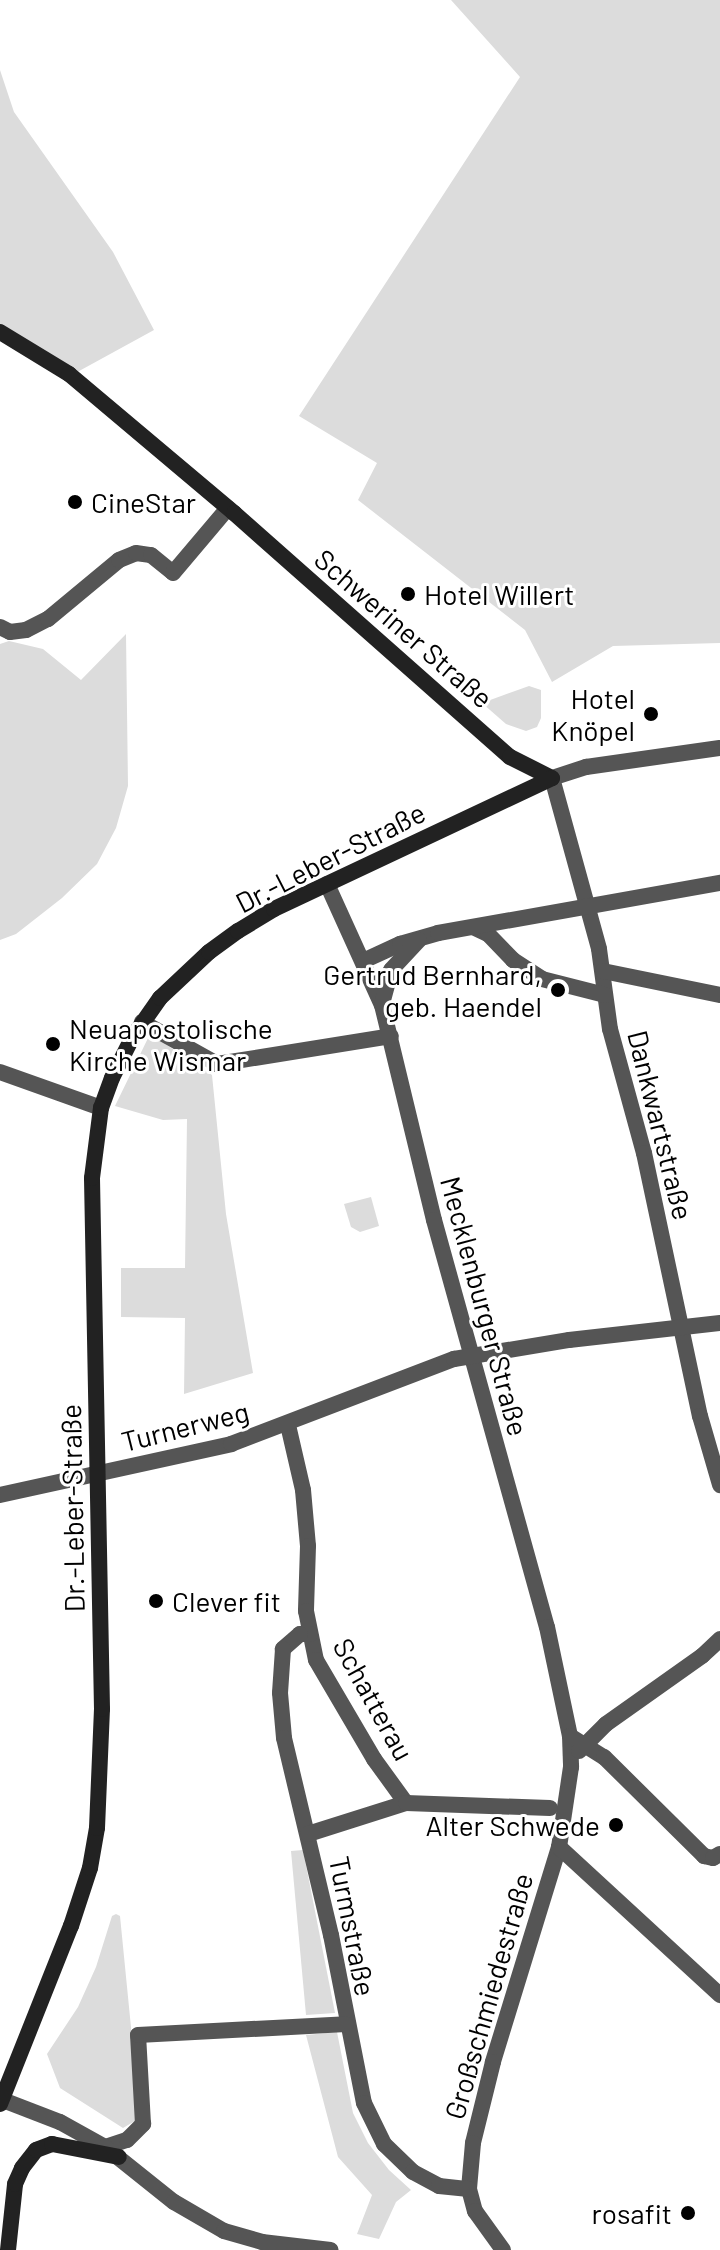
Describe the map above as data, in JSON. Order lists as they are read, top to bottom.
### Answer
{
  "streets": {
    "main road": ["Schweriner Straße", "Dr.-Leber-Straße"],
    "street": [
      "Dankwartstraße",
      "Mecklenburger Straße",
      "Turnerweg",
      "Schatterau",
      "Turmstraße",
      "Großschmiedestraße"
    ]
  },
  "crossings": [
    ["Schweriner Straße", "Dr.-Leber-Straße"],
    ["Schweriner Straße", "Dankwartstraße"],
    ["Dr.-Leber-Straße", "Dankwartstraße"],
    ["Dr.-Leber-Straße", "Mecklenburger Straße"],
    ["Dr.-Leber-Straße", "Turnerweg"],
    ["Dankwartstraße", "Turnerweg"],
    ["Mecklenburger Straße", "Turnerweg"],
    ["Mecklenburger Straße", "Großschmiedestraße"],
    ["Turnerweg", "Schatterau"],
    ["Schatterau", "Turmstraße"],
    ["Turmstraße", "Großschmiedestraße"]
  ],
  "places": [
    "CineStar",
    "Hotel Willert",
    "Hotel Knöpel",
    "Gertrud Bernhard, geb. Haendel",
    "Neuapostolische Kirche Wismar",
    "Clever fit",
    "Alter Schwede",
    "rosafit"
  ]
}
